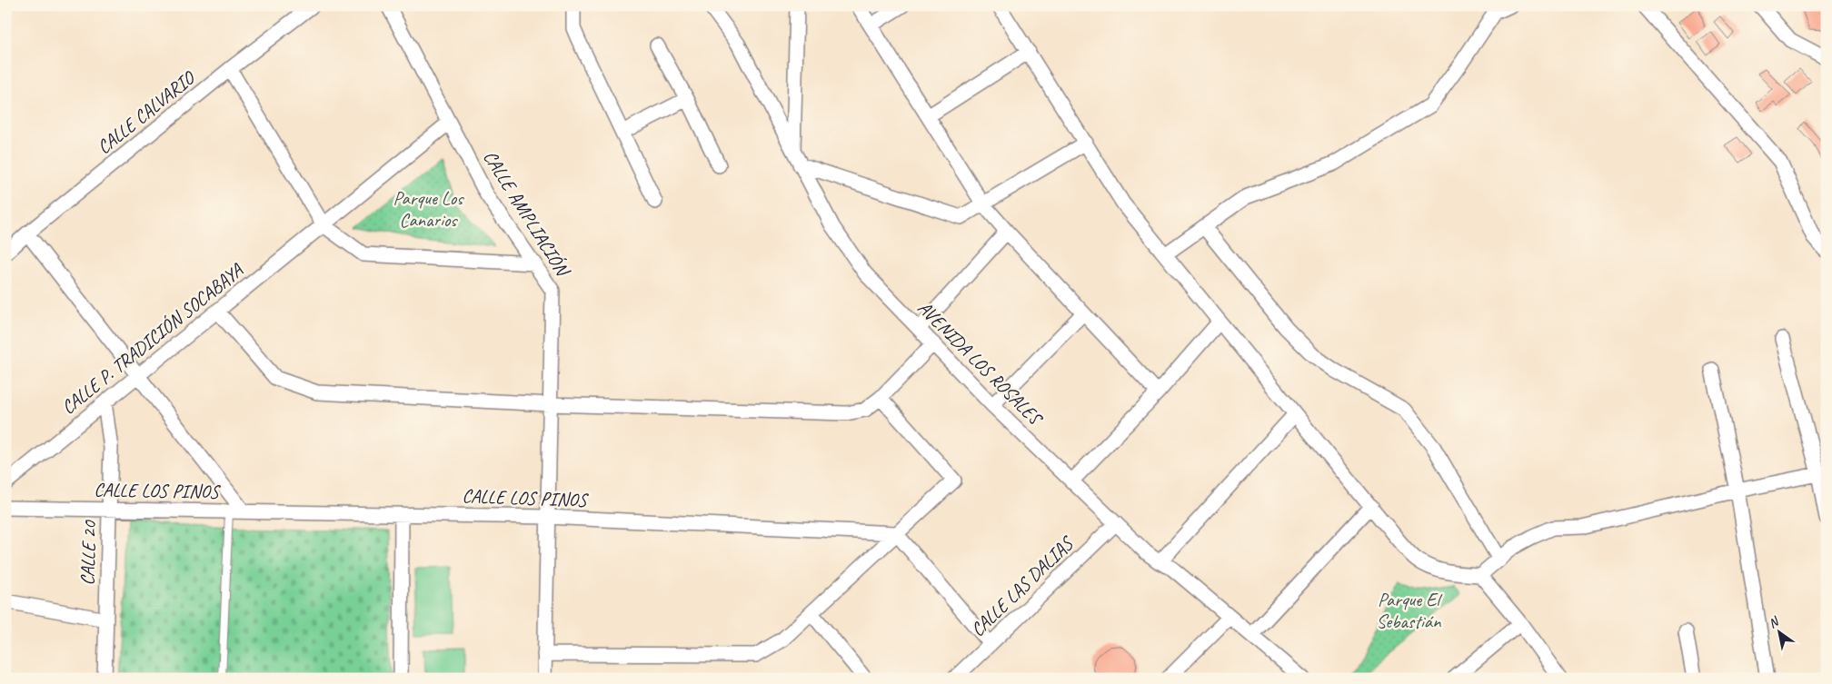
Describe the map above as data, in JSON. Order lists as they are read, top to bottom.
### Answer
{
  "streets": {
    "street": [
      "CALLE CALVARIO",
      "CALLE AMPLIACIÓN",
      "CALLE P. TRADICIÓN SOCABAYA",
      "AVENIDA LOS ROSALES",
      "CALLE LOS PINOS",
      "CALLE 20",
      "CALLE LAS DALIAS"
    ]
  },
  "crossings": [
    ["CALLE AMPLIACIÓN", "CALLE P. TRADICIÓN SOCABAYA"],
    ["CALLE AMPLIACIÓN", "CALLE LOS PINOS"],
    ["CALLE P. TRADICIÓN SOCABAYA", "CALLE 20"],
    ["AVENIDA LOS ROSALES", "CALLE LAS DALIAS"],
    ["CALLE LOS PINOS", "CALLE 20"]
  ],
  "parks": ["Parque Los Canarios", "Parque El Sebastián"],
  "north": "top left"
}
